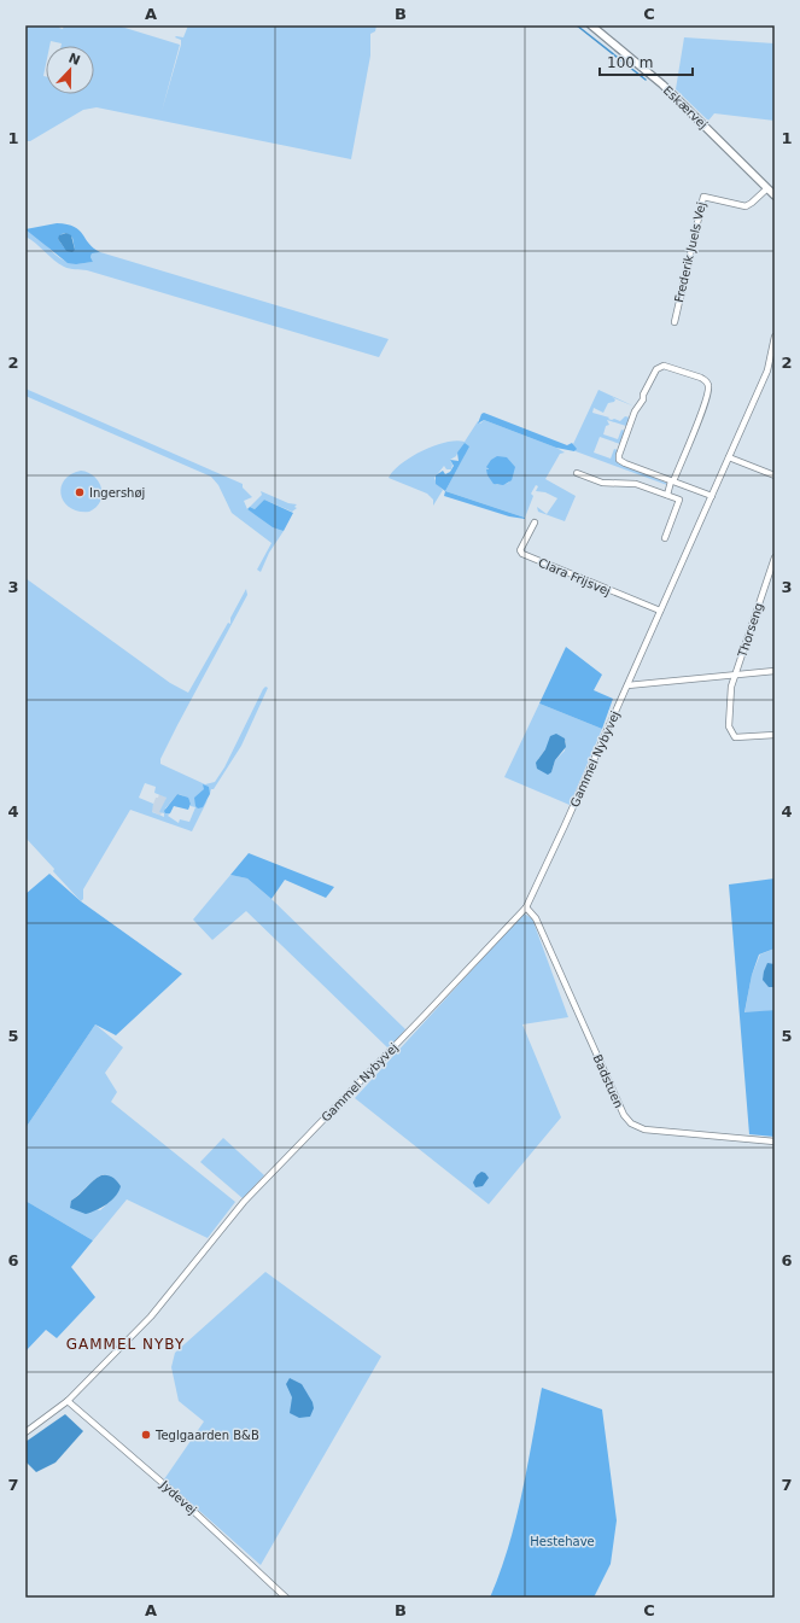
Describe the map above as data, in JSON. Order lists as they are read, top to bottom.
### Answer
{
  "streets": {
    "street": [
      "Eskærvej",
      "Frederik Juels Vej",
      "Clara Frijsvej",
      "Thorseng",
      "Gammel Nybyvej",
      "Badstuen",
      "Jydevej"
    ]
  },
  "crossings": [
    ["Eskærvej", "Frederik Juels Vej"],
    ["Clara Frijsvej", "Gammel Nybyvej"],
    ["Gammel Nybyvej", "Badstuen"],
    ["Gammel Nybyvej", "Jydevej"]
  ],
  "districts": ["GAMMEL NYBY"],
  "parks": ["Hestehave"],
  "places": ["Ingershøj", "Teglgaarden B&B"],
  "scale_bar": "100 m",
  "north": "top",
  "grid": {
    "columns": ["A", "B", "C"],
    "rows": [
      "1",
      "2",
      "3",
      "4",
      "5",
      "6",
      "7"
    ]
  }
}
